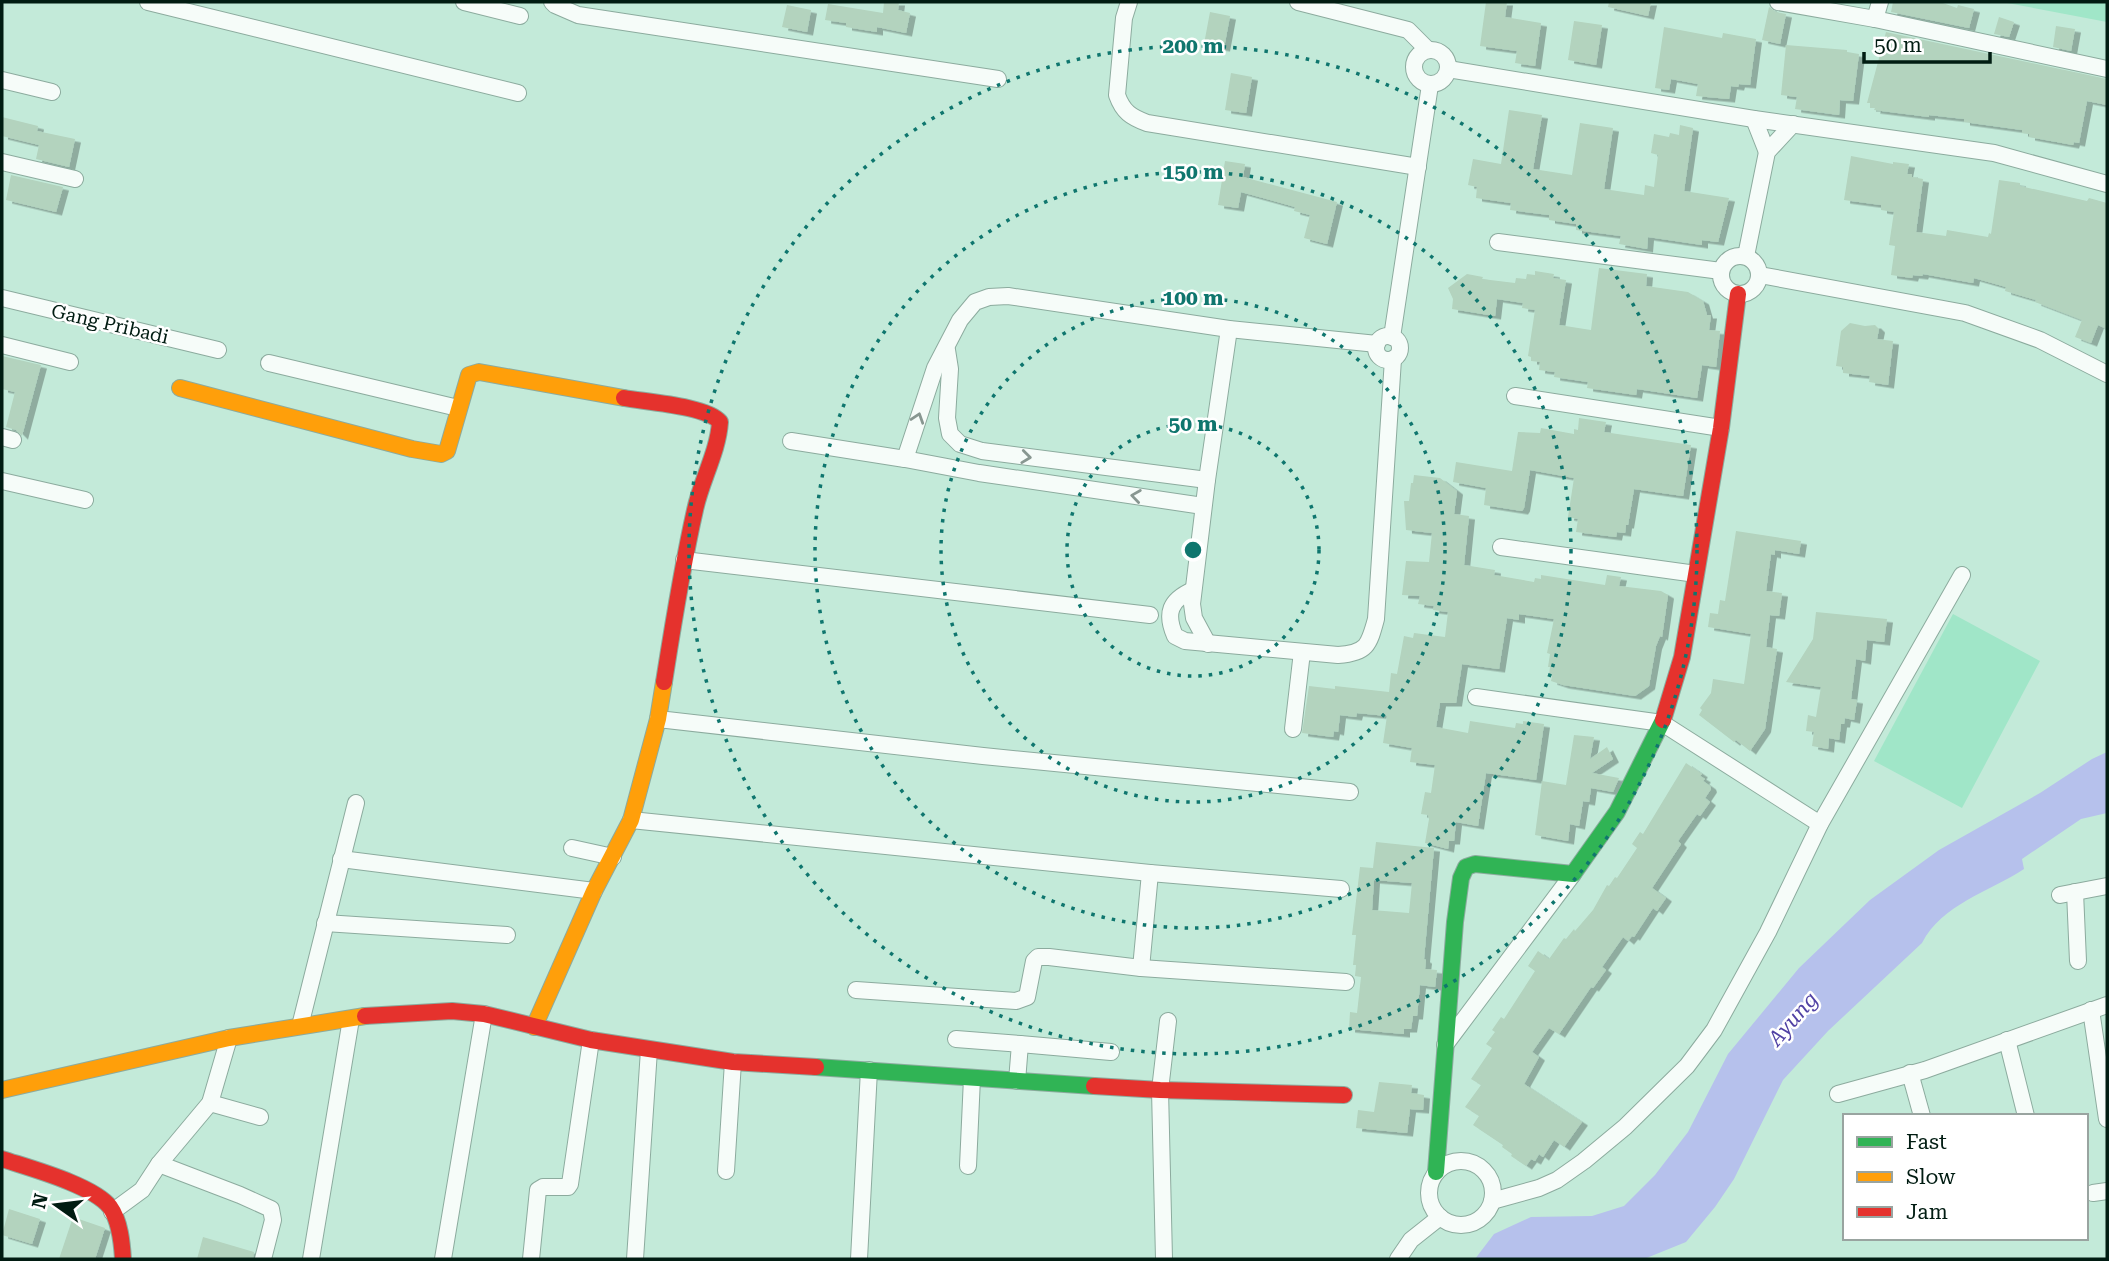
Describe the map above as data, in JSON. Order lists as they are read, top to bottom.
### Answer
{
  "streets": {
    "street": ["Gang Pribadi"]
  },
  "water": ["Ayung"],
  "legend": ["Fast", "Slow", "Jam"],
  "scale_bar": "50 m",
  "north": "left",
  "rings": [
    "200 m",
    "150 m",
    "100 m",
    "50 m"
  ]
}
